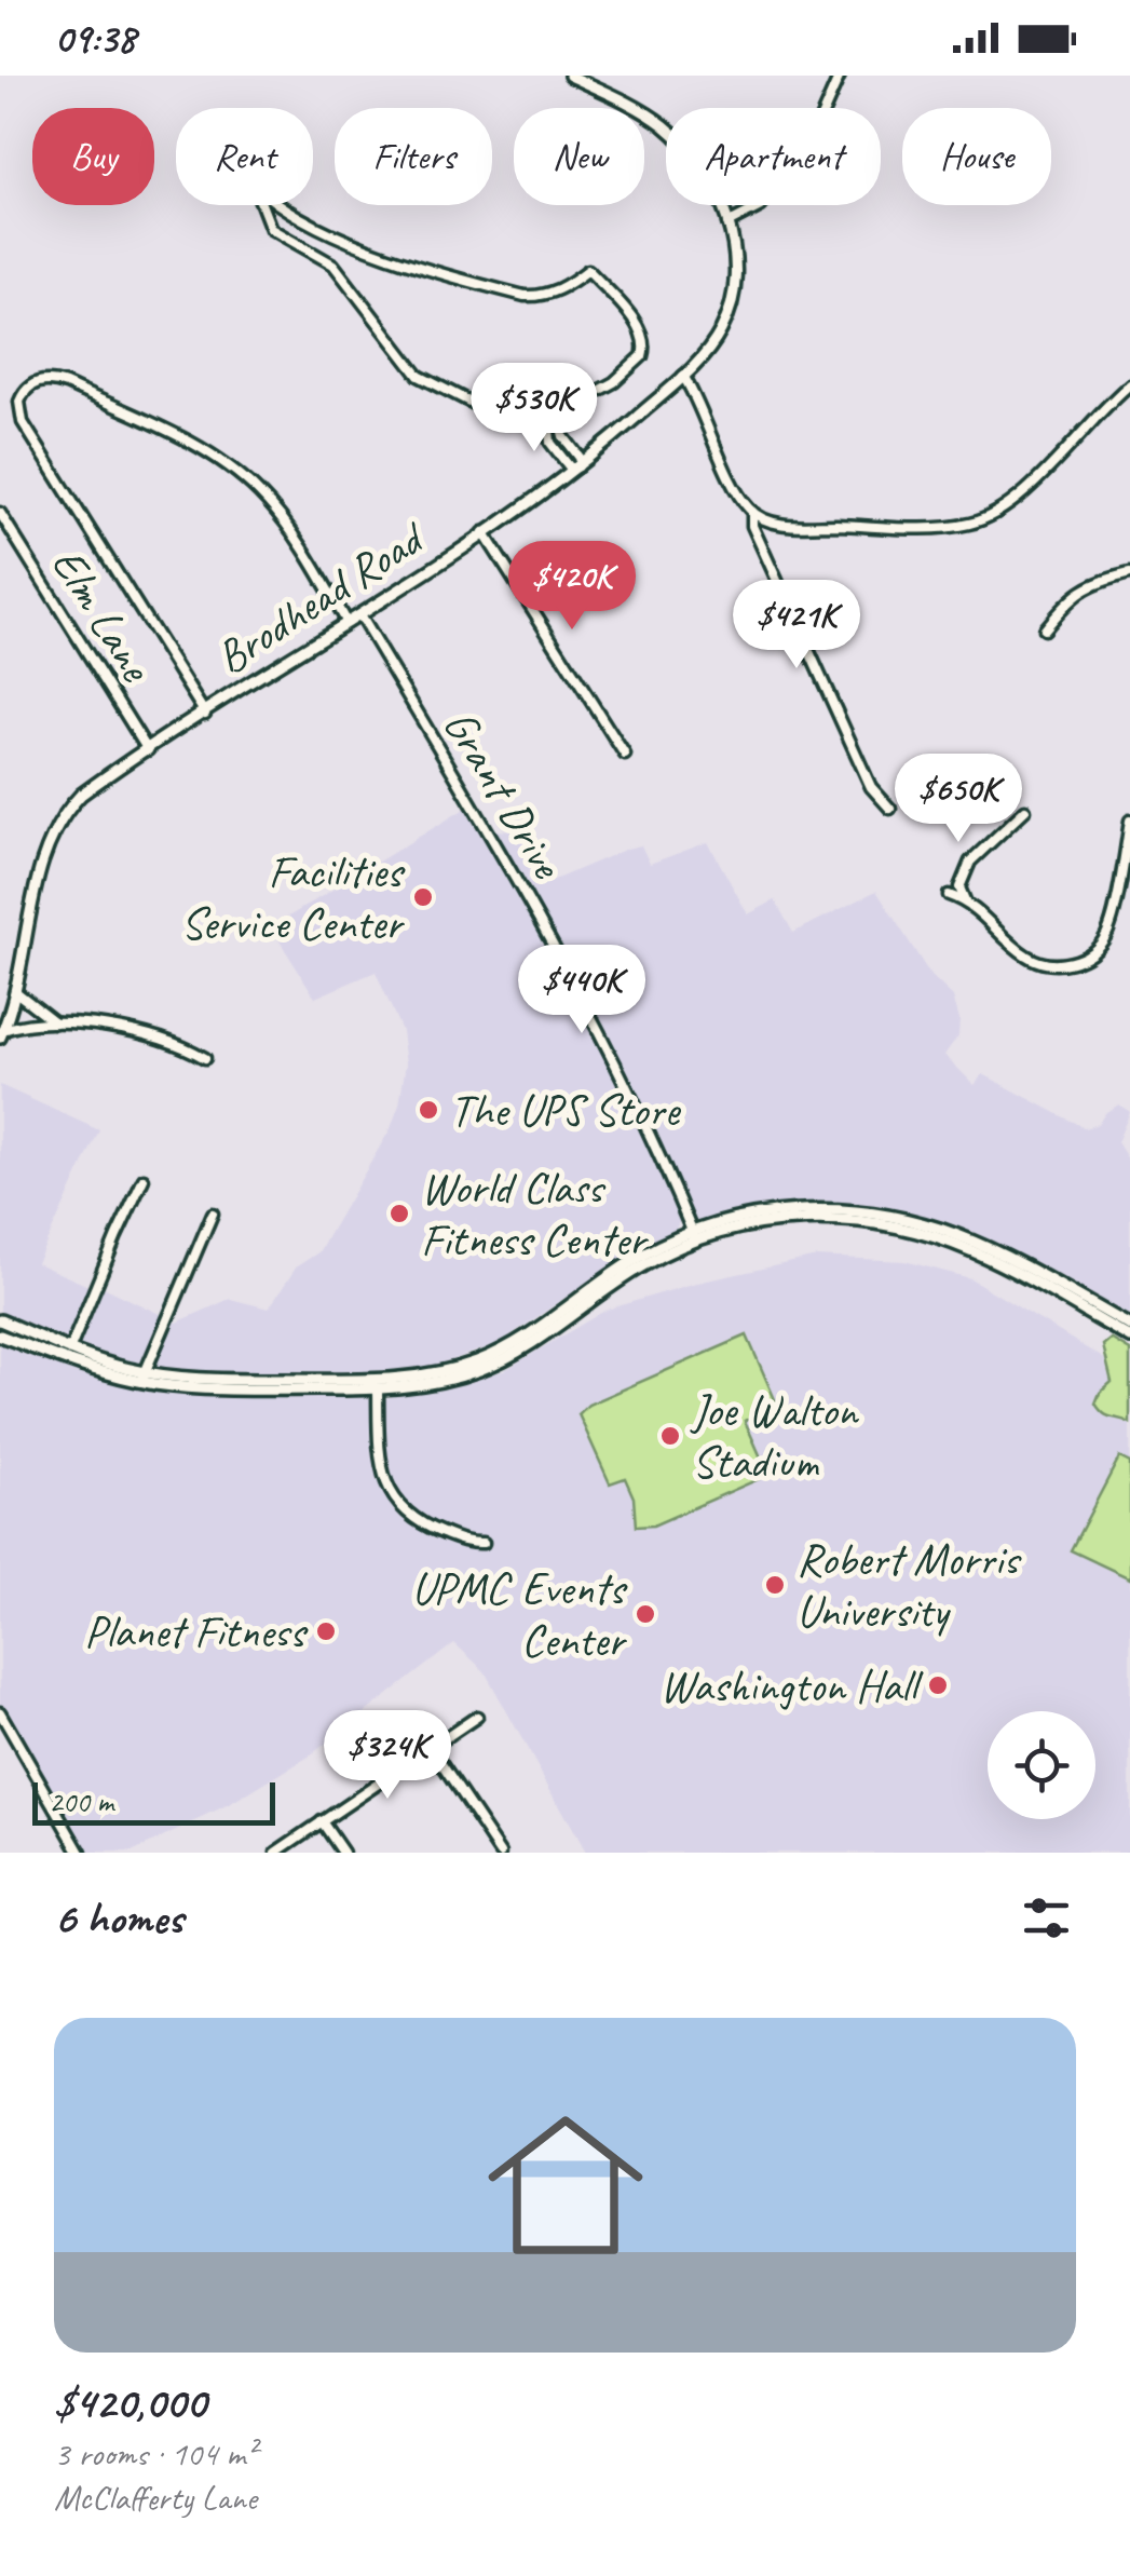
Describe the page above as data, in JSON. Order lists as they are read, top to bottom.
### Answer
{
  "streets": {
    "main road": ["Brodhead Road"],
    "street": ["Elm Lane", "Grant Drive"]
  },
  "crossings": [
    ["Brodhead Road", "Elm Lane"],
    ["Brodhead Road", "Grant Drive"]
  ],
  "places": [
    "Facilities Service Center",
    "The UPS Store",
    "World Class Fitness Center",
    "Joe Walton Stadium",
    "Robert Morris University",
    "UPMC Events Center",
    "Planet Fitness",
    "Washington Hall"
  ],
  "scale_bar": "200 m",
  "page": {
    "status": "09:38",
    "chip": [
      "Buy",
      "Rent",
      "Filters",
      "New",
      "Apartment",
      "House"
    ],
    "price": [
      "$530K",
      "$420K",
      "$421K",
      "$650K",
      "$440K",
      "$324K"
    ],
    "scale": "200 m",
    "heading": "6 homes",
    "list": [
      {
        "name": "$420,000",
        "note": "3 rooms · 104 m² · McClafferty Lane"
      }
    ]
  }
}
